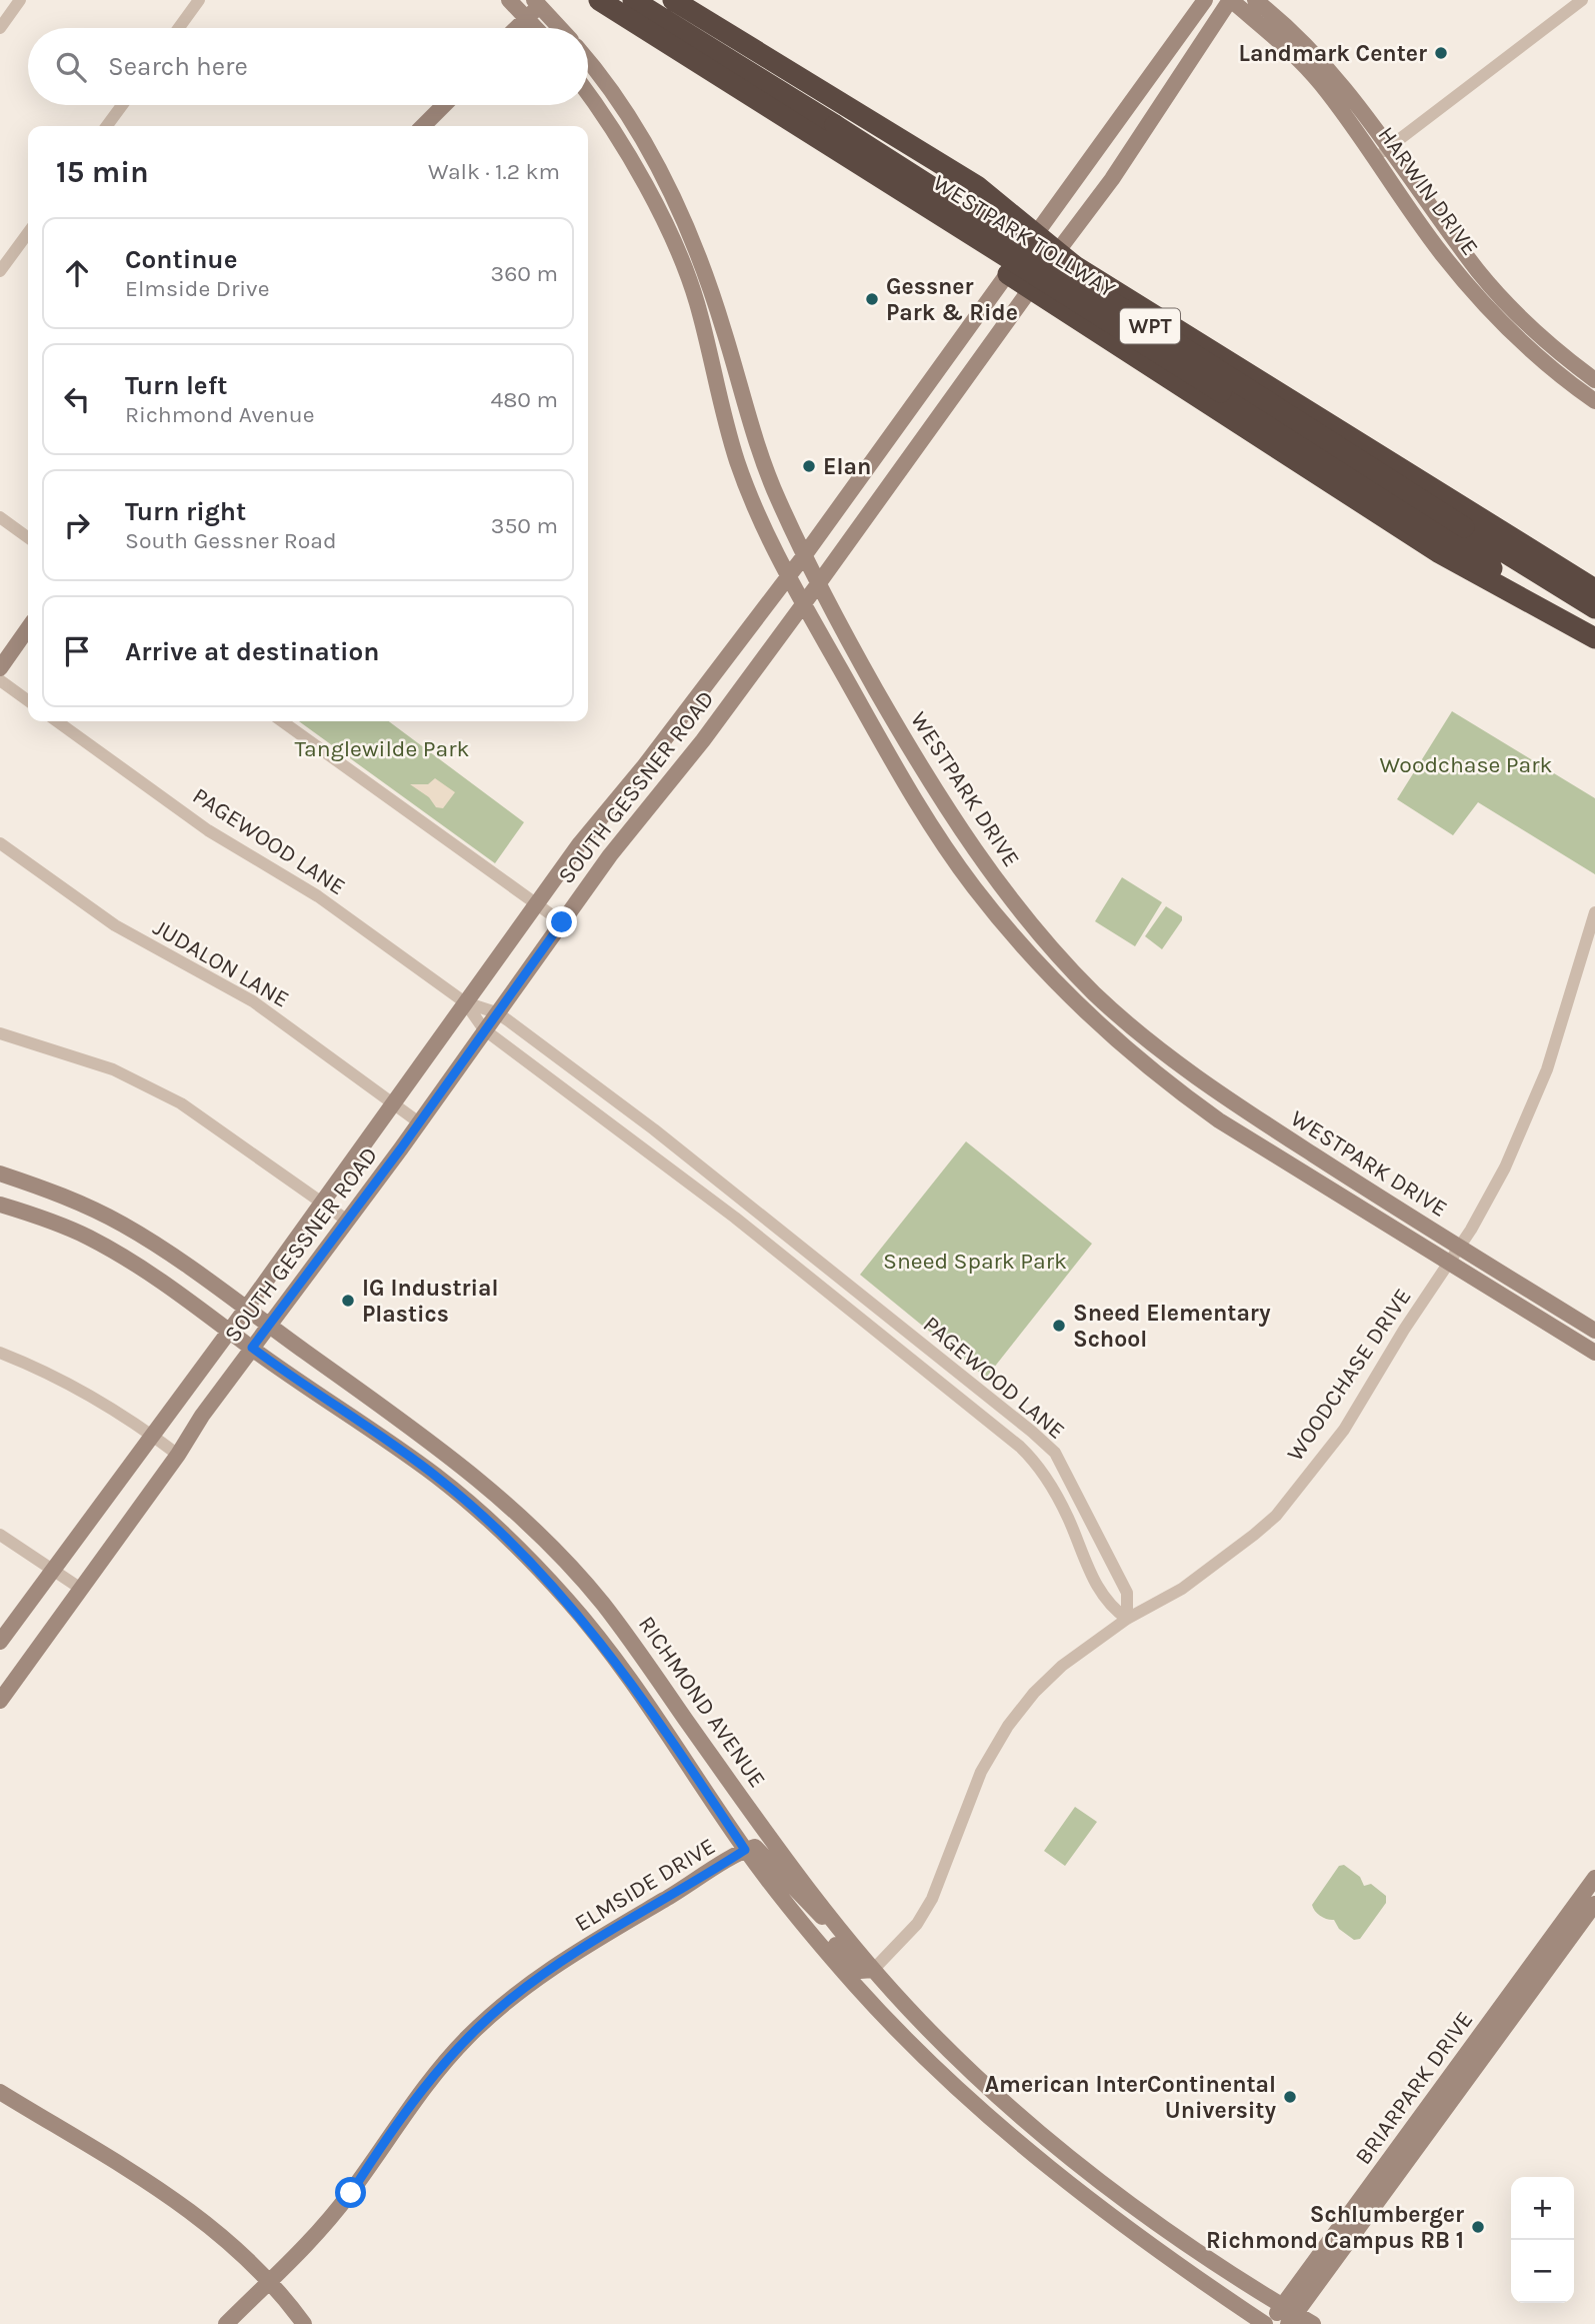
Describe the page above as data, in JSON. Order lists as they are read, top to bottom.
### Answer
{
  "streets": {
    "highway": ["WESTPARK TOLLWAY", "WPT"],
    "main road": [
      "HARWIN DRIVE",
      "SOUTH GESSNER ROAD",
      "WESTPARK DRIVE",
      "RICHMOND AVENUE",
      "ELMSIDE DRIVE",
      "BRIARPARK DRIVE"
    ],
    "street": ["PAGEWOOD LANE", "JUDALON LANE", "WOODCHASE DRIVE"]
  },
  "crossings": [
    ["HARWIN DRIVE", "SOUTH GESSNER ROAD"],
    ["SOUTH GESSNER ROAD", "WESTPARK DRIVE"],
    ["SOUTH GESSNER ROAD", "PAGEWOOD LANE"],
    ["SOUTH GESSNER ROAD", "JUDALON LANE"],
    ["SOUTH GESSNER ROAD", "RICHMOND AVENUE"],
    ["WESTPARK DRIVE", "WOODCHASE DRIVE"],
    ["PAGEWOOD LANE", "WOODCHASE DRIVE"],
    ["WOODCHASE DRIVE", "RICHMOND AVENUE"],
    ["RICHMOND AVENUE", "ELMSIDE DRIVE"],
    ["RICHMOND AVENUE", "BRIARPARK DRIVE"]
  ],
  "parks": ["Tanglewilde Park", "Woodchase Park", "Sneed Spark Park"],
  "places": [
    "Landmark Center",
    "Gessner Park & Ride",
    "Elan",
    "IG Industrial Plastics",
    "Sneed Elementary School",
    "American InterContinental University",
    "Schlumberger Richmond Campus RB 1"
  ],
  "page": {
    "search": "Search here",
    "heading": ["15 min", "Walk · 1.2 km"],
    "list": [
      ["Continue", "Elmside Drive", "360 m"],
      ["Turn left", "Richmond Avenue", "480 m"],
      ["Turn right", "South Gessner Road", "350 m"],
      "Arrive at destination"
    ],
    "map_buttons": ["+", "−"]
  }
}
